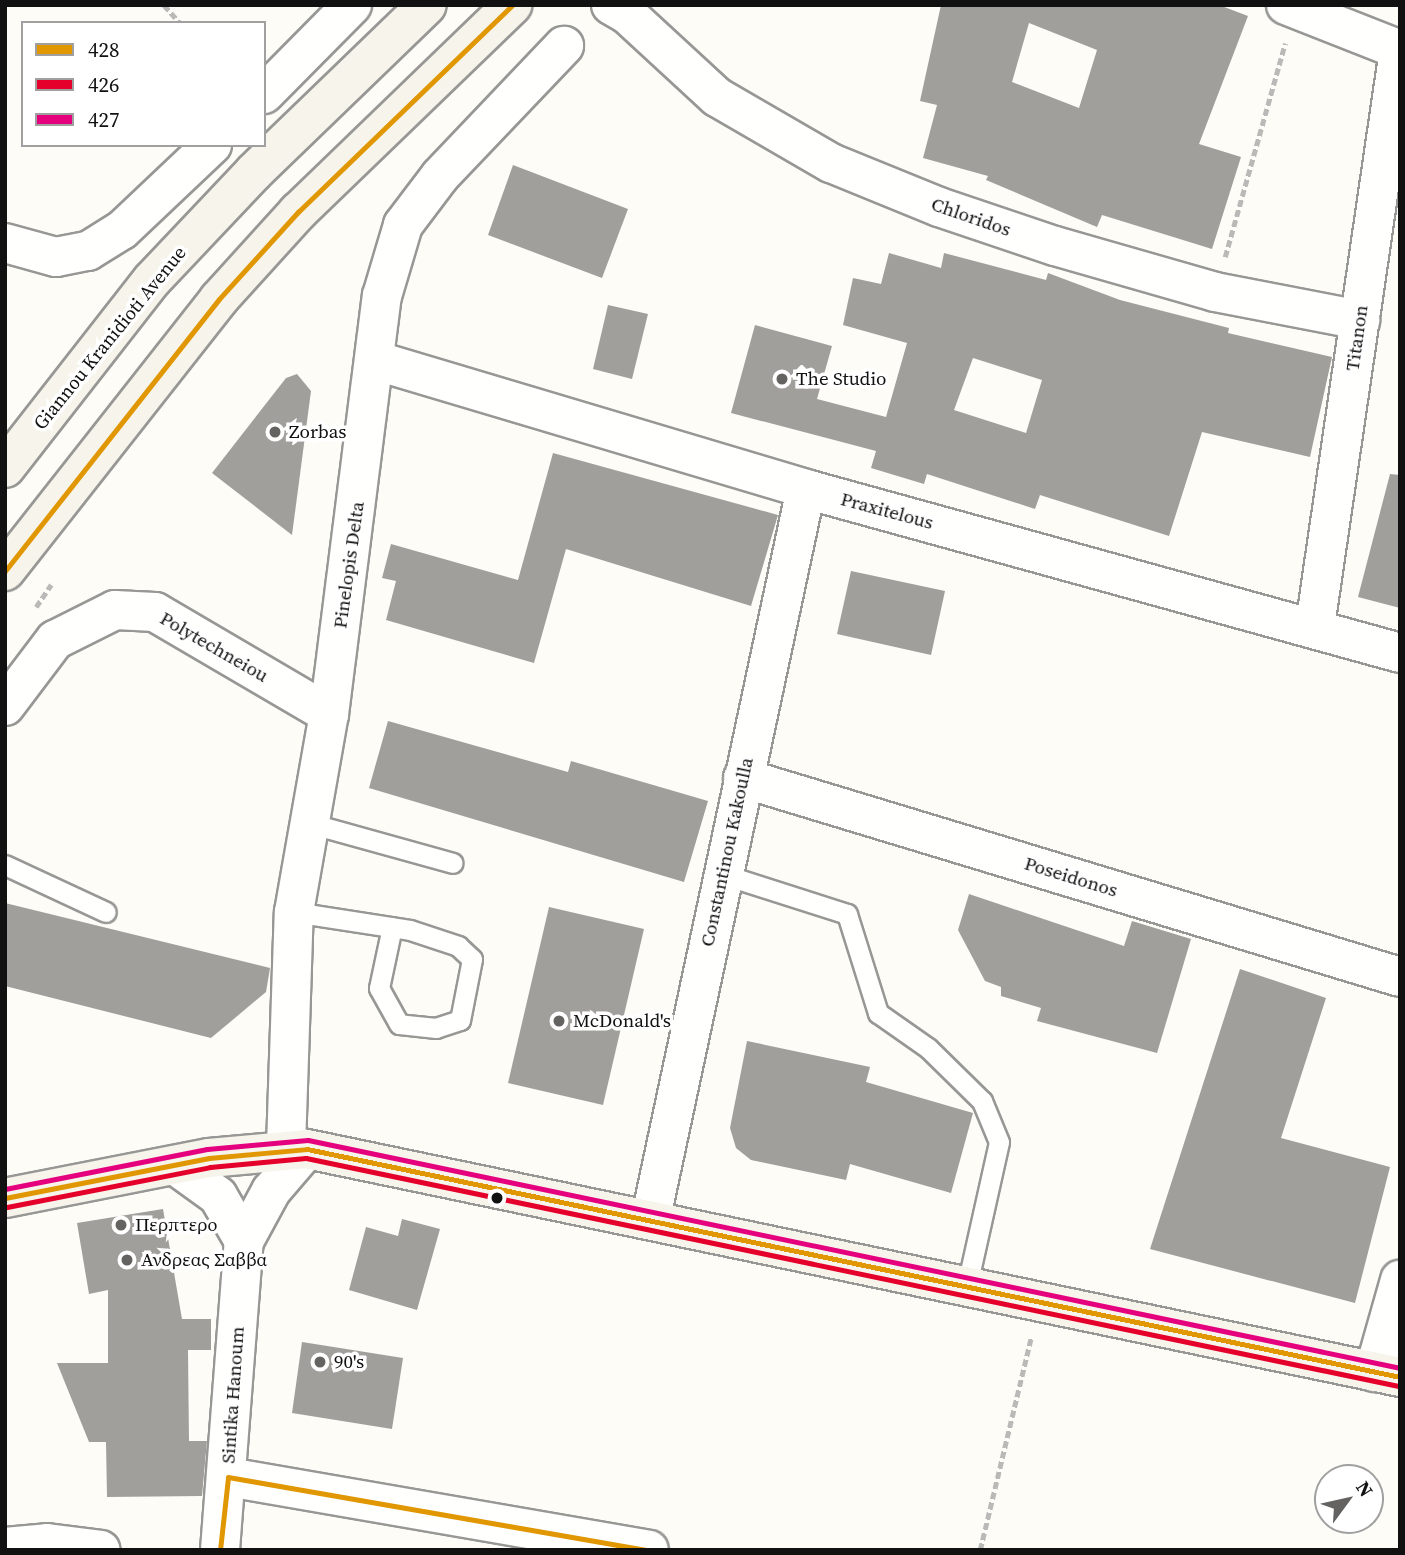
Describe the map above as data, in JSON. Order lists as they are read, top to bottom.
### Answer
{
  "streets": {
    "main road": ["Giannou Kranidioti Avenue"],
    "street": [
      "Chloridos",
      "Titanon",
      "Praxitelous",
      "Pinelopis Delta",
      "Polytechneiou",
      "Constantinou Kakoulla",
      "Poseidonos",
      "Sintika Hanoum"
    ]
  },
  "crossings": [
    ["Chloridos", "Titanon"],
    ["Titanon", "Praxitelous"],
    ["Praxitelous", "Pinelopis Delta"],
    ["Praxitelous", "Constantinou Kakoulla"],
    ["Pinelopis Delta", "Polytechneiou"],
    ["Pinelopis Delta", "Sintika Hanoum"],
    ["Constantinou Kakoulla", "Poseidonos"]
  ],
  "places": [
    "The Studio",
    "Zorbas",
    "McDonald's",
    "Περπτερο",
    "Ανδρεας Σαββα",
    "90's"
  ],
  "lines": ["transit line 428", "transit line 427", "transit line 426"],
  "legend": ["428", "426", "427"],
  "north": "top right"
}
